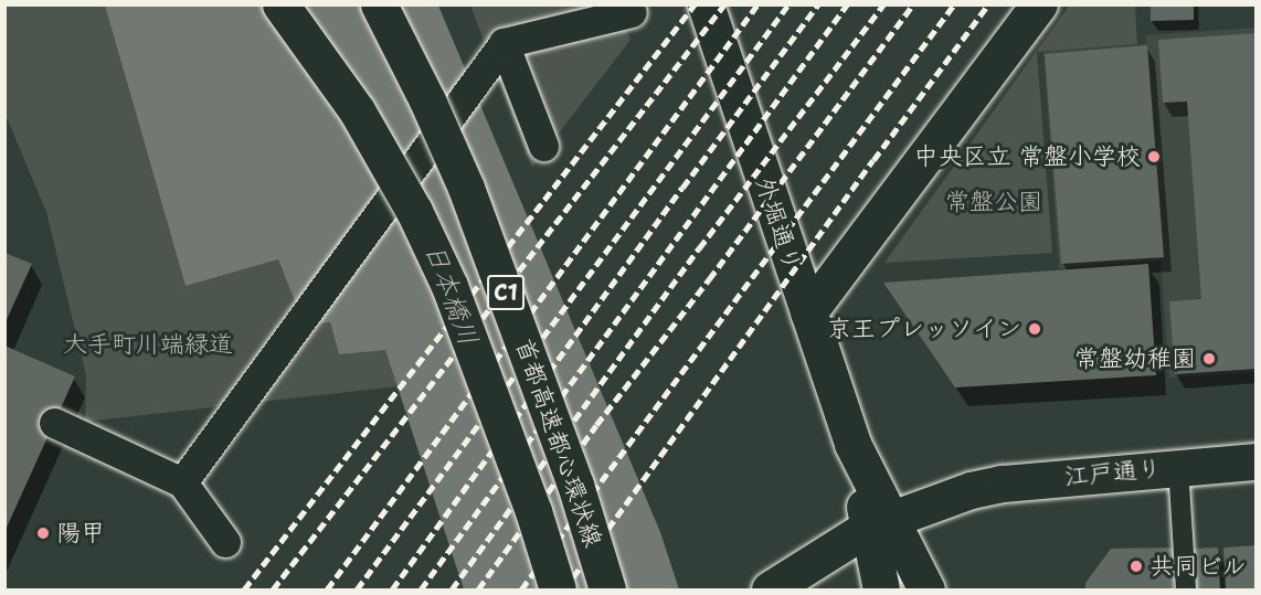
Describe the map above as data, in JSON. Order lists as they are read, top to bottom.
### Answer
{
  "streets": {
    "main road": [
      "外堀通り",
      "C1",
      "首都高速都心環状線",
      "江戸通り"
    ]
  },
  "crossings": [
    ["外堀通り", "江戸通り"]
  ],
  "water": ["日本橋川"],
  "parks": ["常盤公園", "大手町川端緑道"],
  "places": [
    "中央区立 常盤小学校",
    "京王プレッソイン",
    "常盤幼稚園",
    "陽甲",
    "共同ビル"
  ]
}
